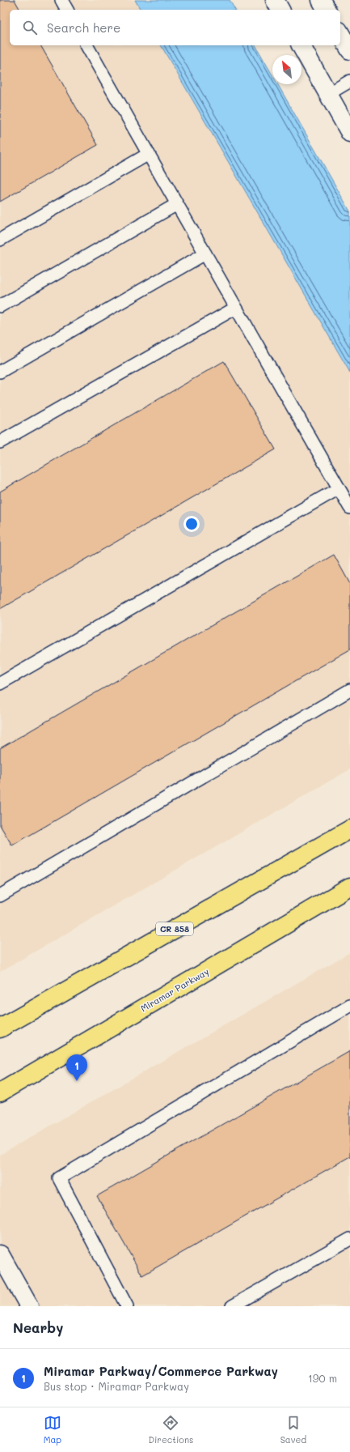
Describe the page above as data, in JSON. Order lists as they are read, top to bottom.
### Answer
{
  "streets": {
    "main road": ["CR 858", "Miramar Parkway"]
  },
  "north": "top left",
  "page": {
    "search": "Search here",
    "pins": "1",
    "heading": "Nearby",
    "list": [
      {
        "mark": "1",
        "name": "Miramar Parkway/Commerce Parkway",
        "note": "Bus stop · Miramar Parkway",
        "value": "190 m"
      }
    ],
    "nav": ["Map", "Directions", "Saved"]
  }
}
